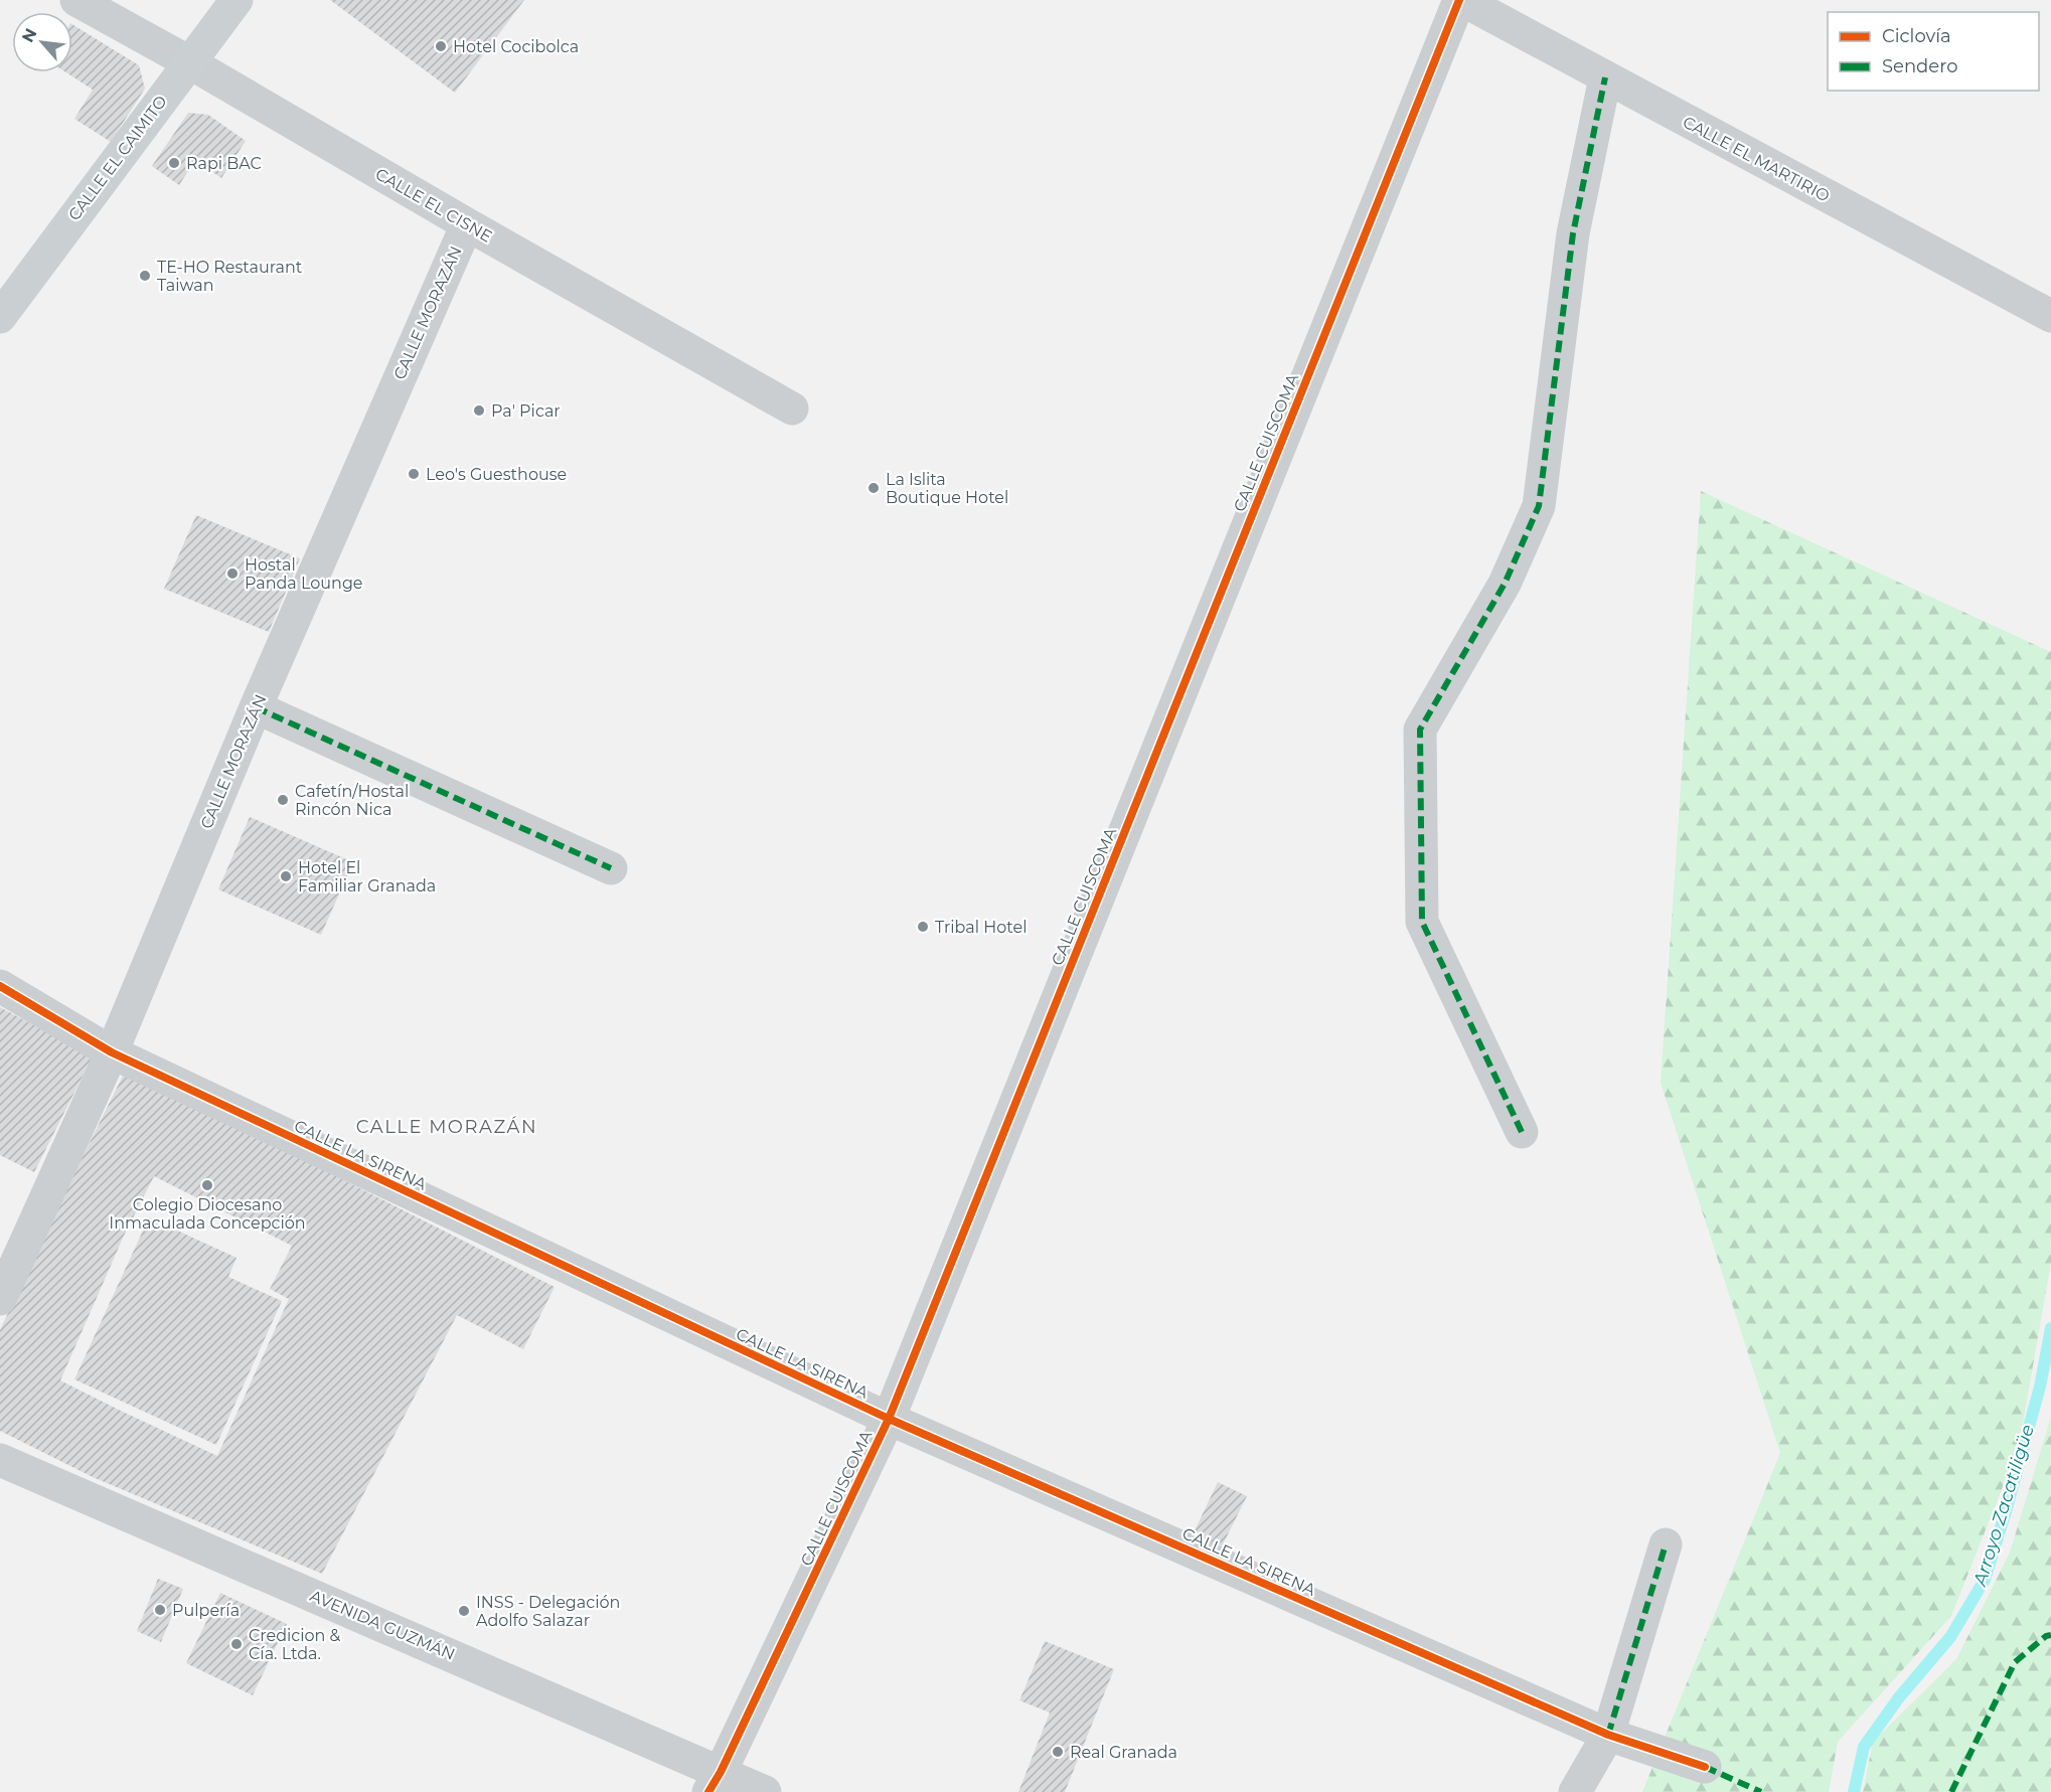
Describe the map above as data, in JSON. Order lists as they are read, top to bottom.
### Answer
{
  "streets": {
    "street": [
      "CALLE EL CAIMITO",
      "CALLE EL MARTIRIO",
      "CALLE EL CISNE",
      "CALLE MORAZÁN",
      "CALLE CUISCOMA",
      "CALLE LA SIRENA",
      "AVENIDA GUZMÁN"
    ]
  },
  "crossings": [
    ["CALLE EL CAIMITO", "CALLE EL CISNE"],
    ["CALLE EL MARTIRIO", "CALLE CUISCOMA"],
    ["CALLE EL CISNE", "CALLE MORAZÁN"],
    ["CALLE MORAZÁN", "CALLE LA SIRENA"],
    ["CALLE CUISCOMA", "CALLE LA SIRENA"],
    ["CALLE CUISCOMA", "AVENIDA GUZMÁN"]
  ],
  "districts": ["CALLE MORAZÁN"],
  "water": ["Arroyo Zacatiligüe"],
  "places": [
    "Hotel Cocibolca",
    "Rapi BAC",
    "TE-HO Restaurant Taiwan",
    "Pa' Picar",
    "Leo's Guesthouse",
    "La Islita Boutique Hotel",
    "Hostal Panda Lounge",
    "Cafetín/Hostal Rincón Nica",
    "Hotel El Familiar Granada",
    "Tribal Hotel",
    "Colegio Diocesano Inmaculada Concepción",
    "Pulpería",
    "INSS - Delegación Adolfo Salazar",
    "Credicion & Cía. Ltda.",
    "Real Granada"
  ],
  "legend": ["Ciclovía", "Sendero"],
  "north": "top left"
}
